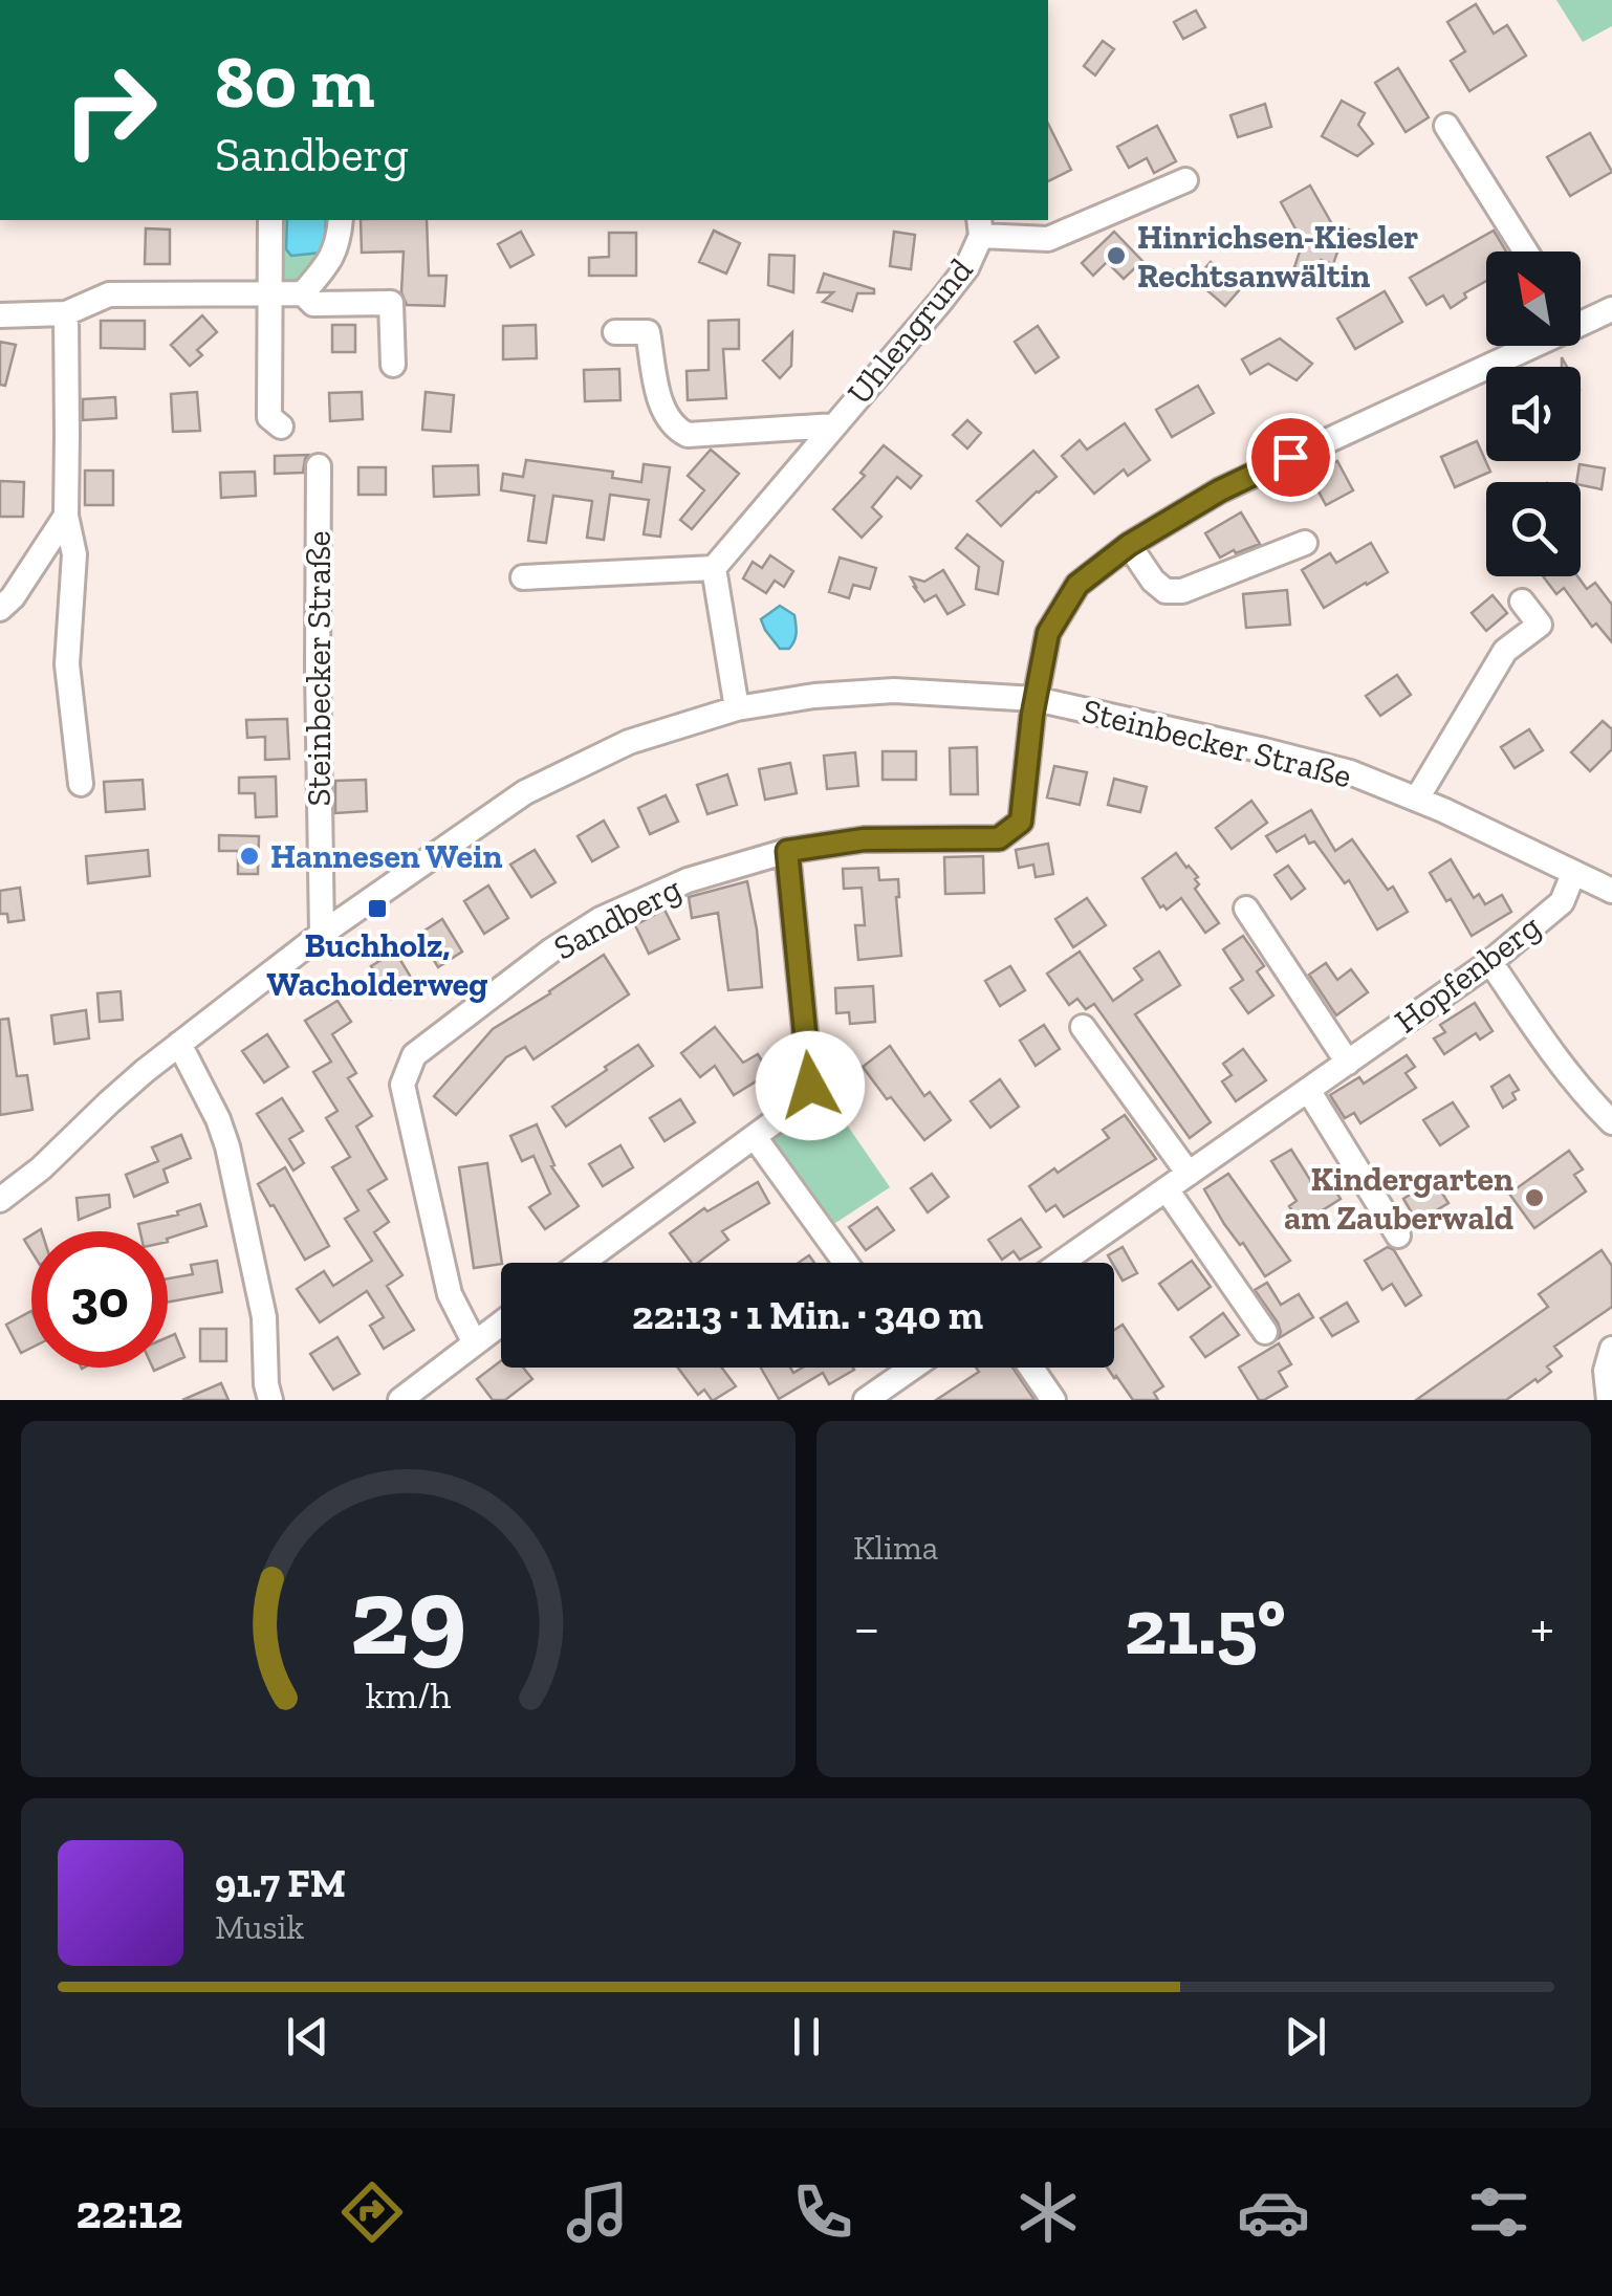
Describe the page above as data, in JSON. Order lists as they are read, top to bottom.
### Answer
{
  "streets": {
    "street": [
      "Uhlengrund",
      "Steinbecker Straße",
      "Sandberg",
      "Hopfenberg"
    ]
  },
  "crossings": [
    ["Steinbecker Straße", "Sandberg"],
    ["Steinbecker Straße", "Hopfenberg"]
  ],
  "places": {
    "other": ["Hinrichsen-Kiesler Rechtsanwältin", "Hannesen Wein", "Kindergarten am Zauberwald"],
    "transit": ["Buchholz, Wacholderweg"]
  },
  "north": "top left",
  "page": {
    "turn": ["80 m", "Sandberg"],
    "limit": "30",
    "trip": "22:13 · 1 Min. · 340 m",
    "tile": "Klima",
    "heat": ["−", "21.5°", "+"],
    "song": ["91.7 FM", "Musik"],
    "tabs": "22:12",
    "gauge": ["29", "km/h"]
  }
}
